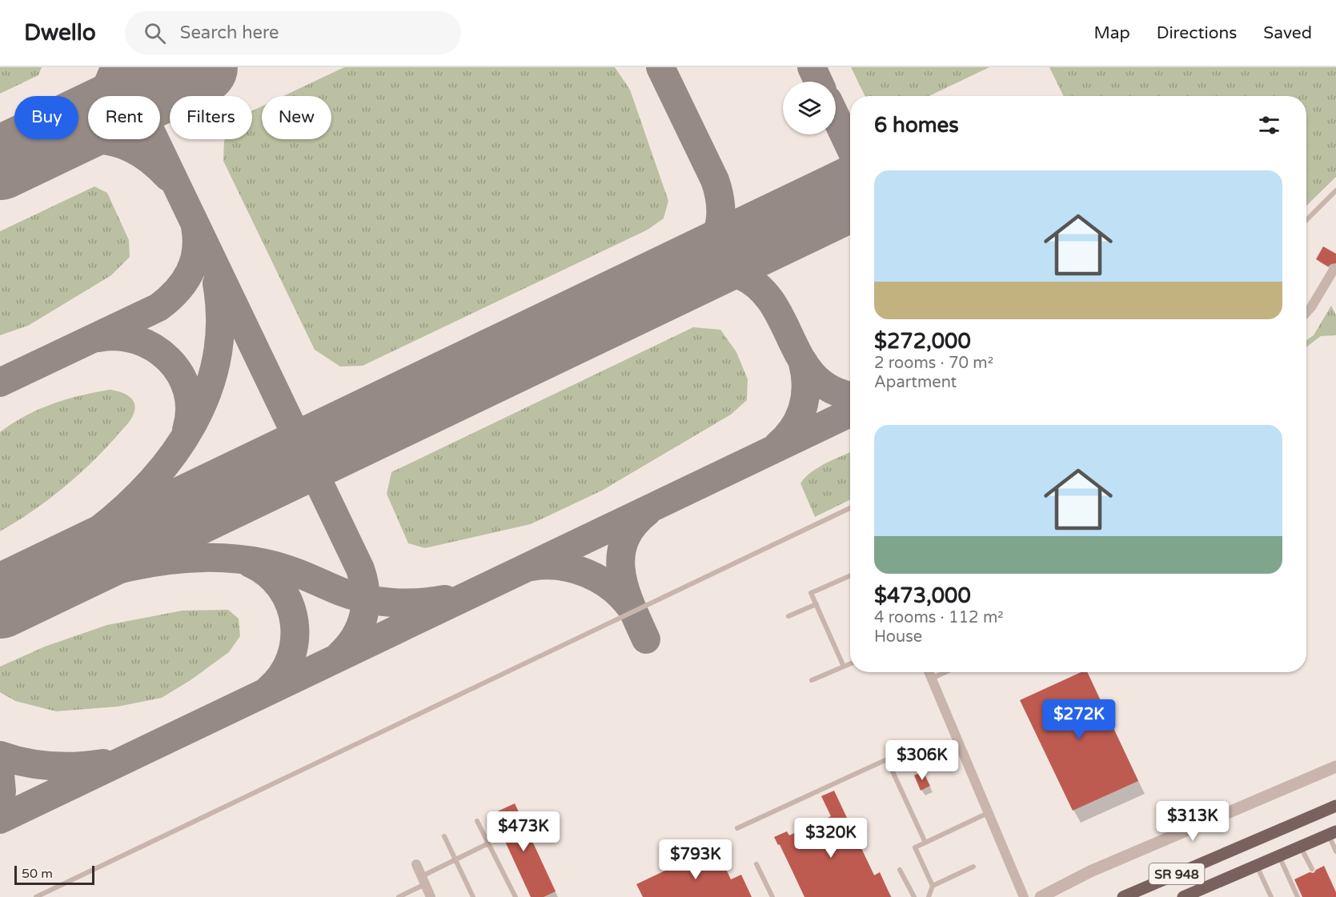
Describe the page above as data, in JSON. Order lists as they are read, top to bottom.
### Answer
{
  "streets": {
    "main road": ["SR 948"]
  },
  "scale_bar": "50 m",
  "page": {
    "header": "Dwello",
    "search": "Search here",
    "nav": ["Map", "Directions", "Saved"],
    "chip": [
      "Buy",
      "Rent",
      "Filters",
      "New"
    ],
    "heading": "6 homes",
    "list": [
      {
        "name": "$272,000",
        "note": "2 rooms · 70 m² · Apartment"
      },
      {
        "name": "$473,000",
        "note": "4 rooms · 112 m² · House"
      }
    ],
    "price": [
      "$272K",
      "$306K",
      "$313K",
      "$473K",
      "$320K",
      "$793K"
    ],
    "scale": "50 m"
  }
}
